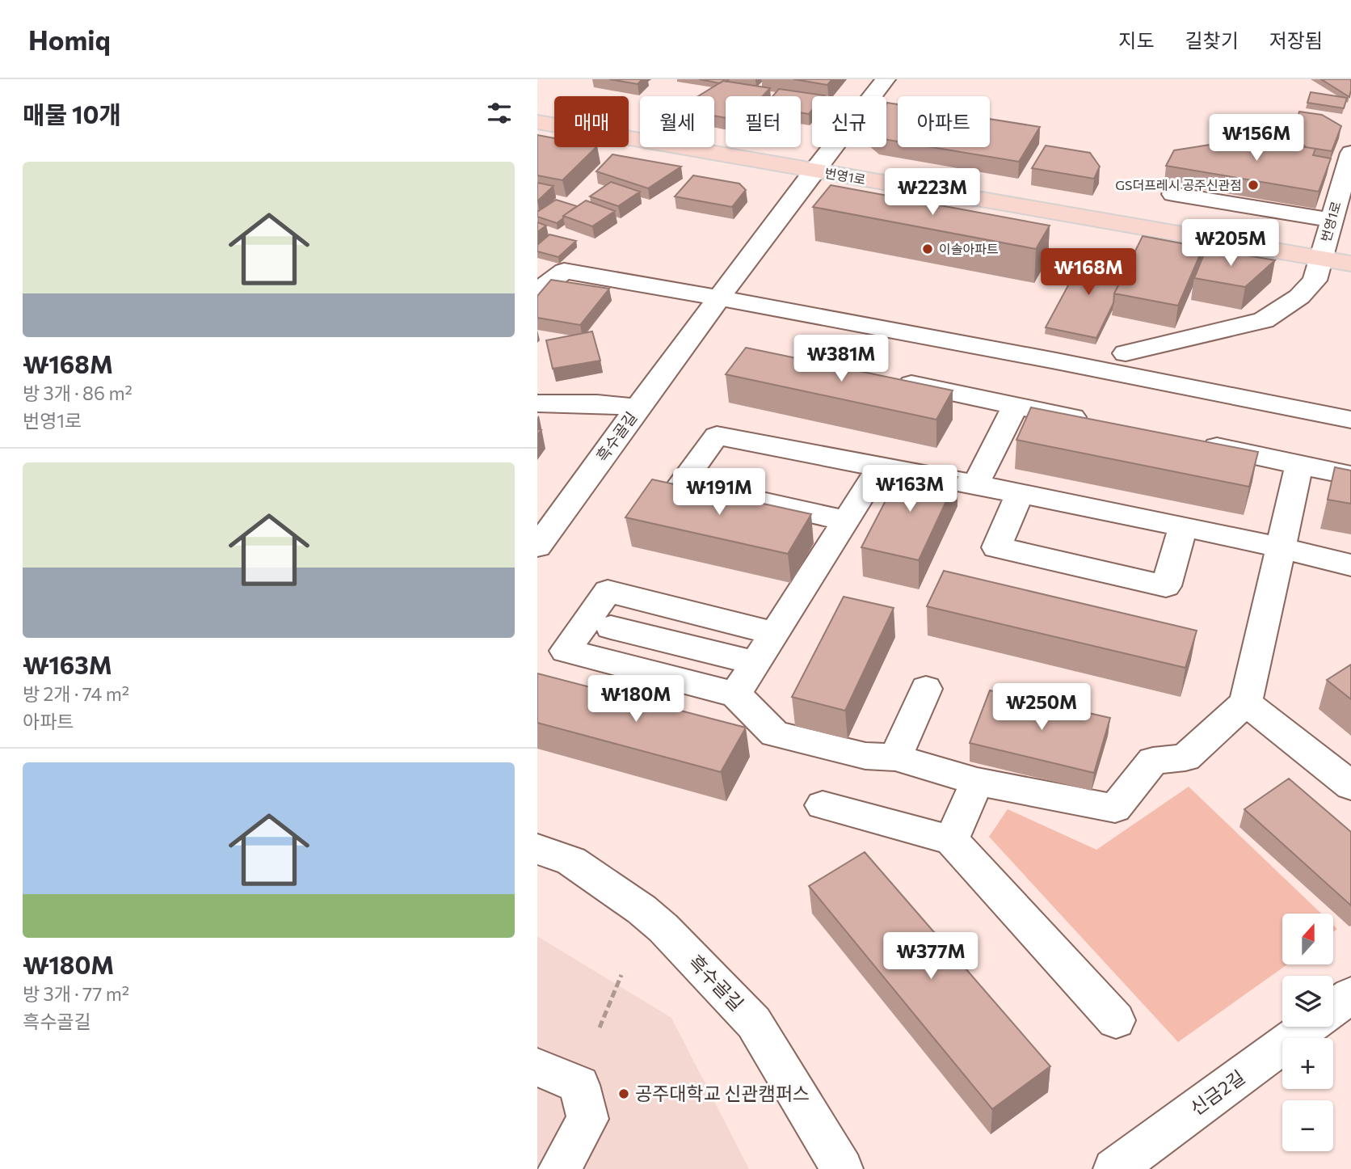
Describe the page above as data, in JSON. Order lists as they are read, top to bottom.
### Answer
{
  "streets": {
    "main road": ["번영1로"],
    "street": ["흑수골길", "신금2길"]
  },
  "places": ["GS더프레시 공주신관점", "이솔아파트", "공주대학교 신관캠퍼스"],
  "north": "top",
  "page": {
    "header": "Homiq",
    "nav": ["지도", "길찾기", "저장됨"],
    "heading": "매물 10개",
    "chip": [
      "매매",
      "월세",
      "필터",
      "신규",
      "아파트"
    ],
    "price": [
      "₩156M",
      "₩223M",
      "₩205M",
      "₩168M",
      "₩381M",
      "₩163M",
      "₩191M",
      "₩180M",
      "₩250M",
      "₩377M"
    ],
    "list": [
      {
        "name": "₩168M",
        "note": "방 3개 · 86 m² · 번영1로"
      },
      {
        "name": "₩163M",
        "note": "방 2개 · 74 m² · 아파트"
      },
      {
        "name": "₩180M",
        "note": "방 3개 · 77 m² · 흑수골길"
      }
    ],
    "map_buttons": ["+", "−"]
  }
}
